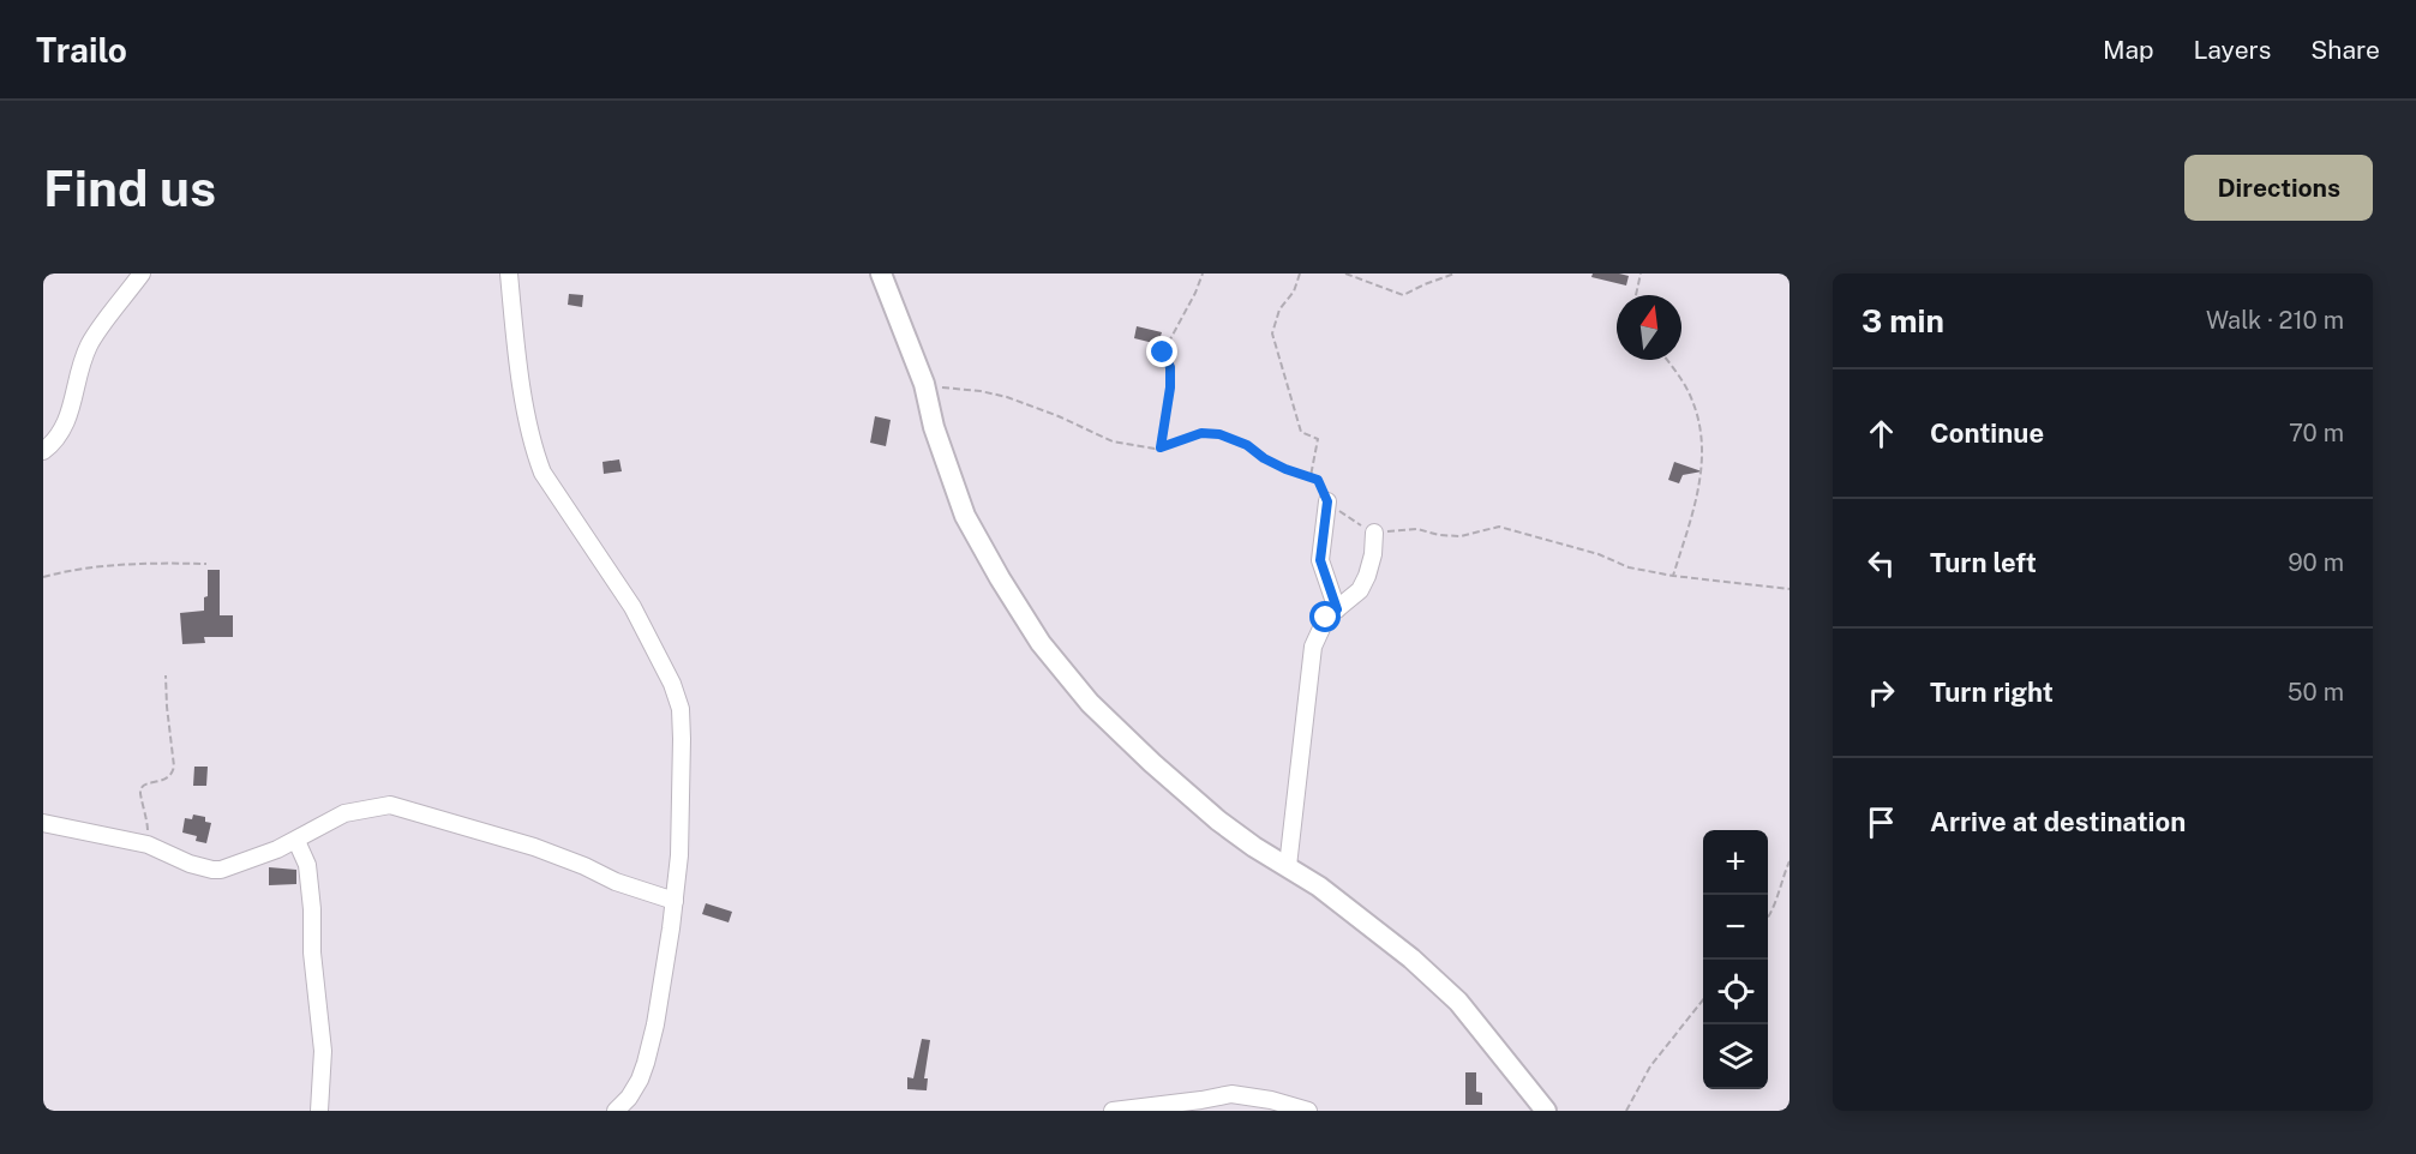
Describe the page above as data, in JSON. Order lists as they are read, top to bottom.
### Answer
{
  "north": "top",
  "page": {
    "header": "Trailo",
    "nav": ["Map", "Layers", "Share"],
    "buttons": "Directions",
    "title": "Find us",
    "heading": ["3 min", "Walk · 210 m"],
    "list": [
      ["Continue", "70 m"],
      ["Turn left", "90 m"],
      ["Turn right", "50 m"],
      "Arrive at destination"
    ],
    "map_buttons": ["+", "−"]
  }
}
